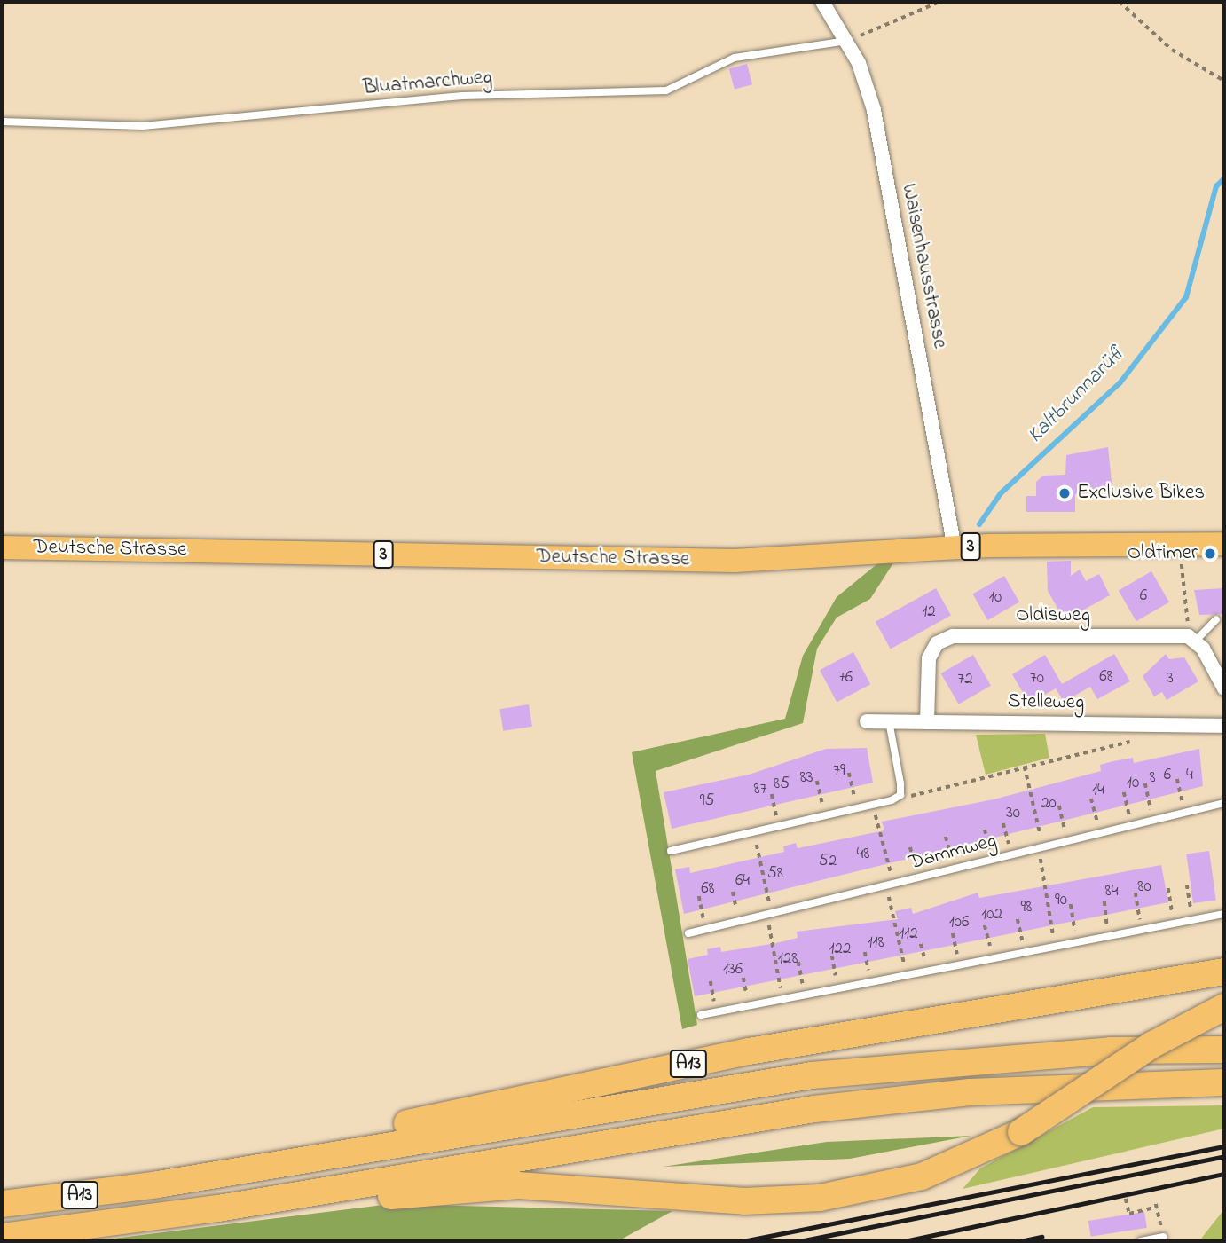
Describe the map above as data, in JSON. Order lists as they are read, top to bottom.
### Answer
{
  "streets": {
    "highway": ["A13"],
    "main road": ["3", "Deutsche Strasse"],
    "street": ["Waisenhausstrasse", "Oldisweg", "Stelleweg"],
    "lane": ["Bluatmarchweg", "Dammweg"]
  },
  "crossings": [
    ["Bluatmarchweg", "Waisenhausstrasse"],
    ["Waisenhausstrasse", "Deutsche Strasse"],
    ["Oldisweg", "Stelleweg"]
  ],
  "water": ["Kaltbrunnarüfi"],
  "places": ["Exclusive Bikes", "Oldtimer"],
  "house_numbers": [
    "6",
    "10",
    "12",
    "68",
    "76",
    "70",
    "3",
    "72",
    "79",
    "6",
    "4",
    "83",
    "8",
    "10",
    "85",
    "87",
    "14",
    "95",
    "20",
    "30",
    "48",
    "52",
    "58",
    "64",
    "80",
    "68",
    "84",
    "90",
    "98",
    "102",
    "106",
    "112",
    "118",
    "122",
    "128",
    "136"
  ]
}
